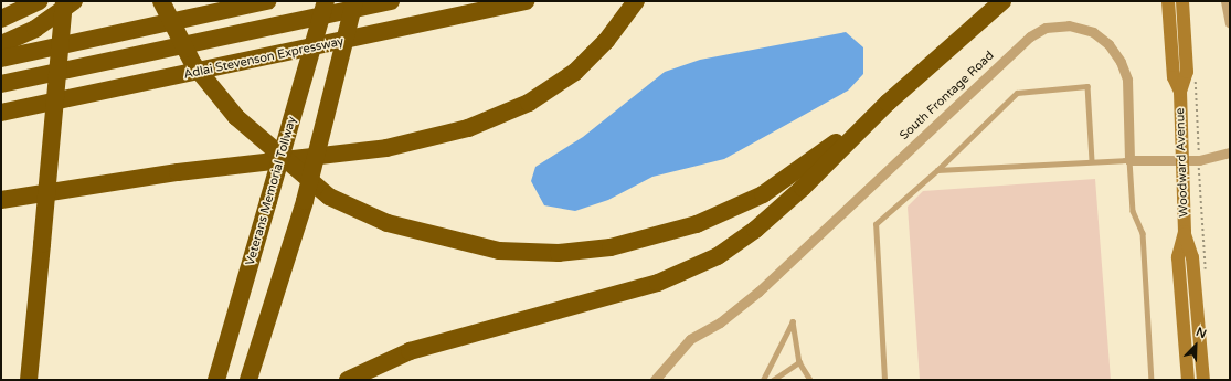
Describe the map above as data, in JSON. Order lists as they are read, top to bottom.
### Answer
{
  "streets": {
    "highway": ["Adlai Stevenson Expressway", "Veterans Memorial Tollway"],
    "street": ["South Frontage Road", "Woodward Avenue"]
  },
  "north": "top right"
}
